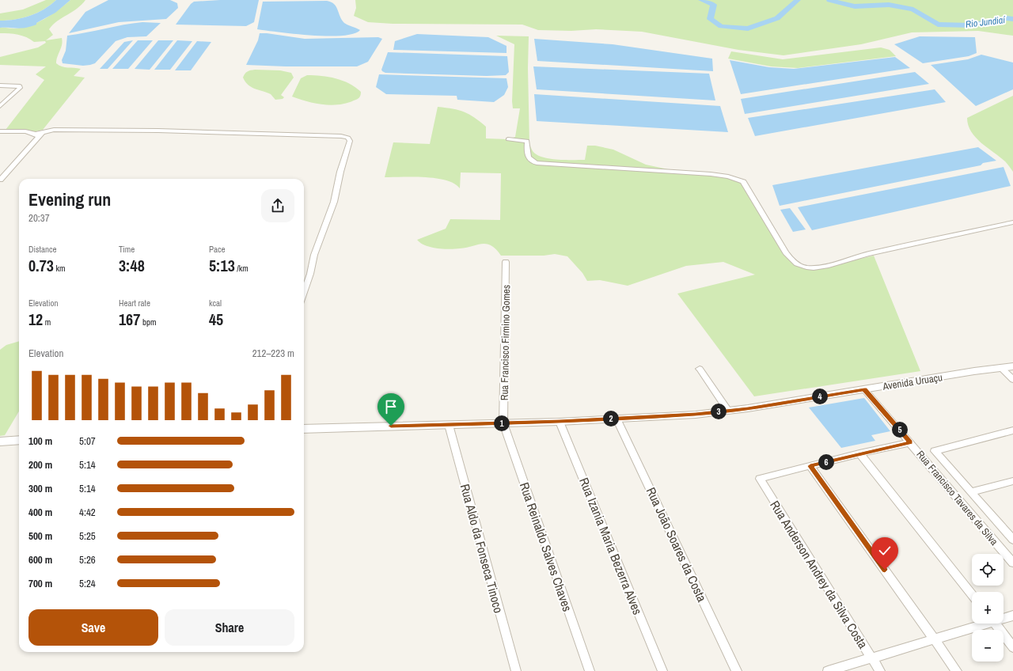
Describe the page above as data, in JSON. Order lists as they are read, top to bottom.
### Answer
{
  "streets": {
    "street": [
      "Rua Francisco Firmino Gomes",
      "Avenida Uruaçu",
      "Rua Francisco Tavares da Silva",
      "Rua João Soares da Costa",
      "Rua Izania Maria Bezerra Alves",
      "Rua Reinaldo Salves Chaves",
      "Rua Aldo da Fonseca Tinoco",
      "Rua Anderson Andrey da Silva Costa"
    ]
  },
  "crossings": [
    ["Rua Francisco Firmino Gomes", "Avenida Uruaçu"],
    ["Rua Francisco Firmino Gomes", "Rua Reinaldo Salves Chaves"],
    ["Avenida Uruaçu", "Rua Francisco Tavares da Silva"],
    ["Avenida Uruaçu", "Rua João Soares da Costa"],
    ["Avenida Uruaçu", "Rua Izania Maria Bezerra Alves"],
    ["Avenida Uruaçu", "Rua Reinaldo Salves Chaves"],
    ["Avenida Uruaçu", "Rua Aldo da Fonseca Tinoco"]
  ],
  "water": ["Rio Jundiaí"],
  "page": {
    "heading": ["Evening run", "20:37"],
    "stats": [
      ["Distance", "0.73 km"],
      ["Time", "3:48"],
      ["Pace", "5:13 /km"],
      ["Elevation", "12 m"],
      ["Heart rate", "167 bpm"],
      ["kcal", "45"]
    ],
    "chart": ["Elevation", "212–223 m"],
    "pins": [
      "4",
      "3",
      "2",
      "1",
      "5",
      "6"
    ],
    "list": [
      {
        "name": "100 m",
        "note": "5:07"
      },
      {
        "name": "200 m",
        "note": "5:14"
      },
      {
        "name": "300 m",
        "note": "5:14"
      },
      {
        "name": "400 m",
        "note": "4:42"
      },
      {
        "name": "500 m",
        "note": "5:25"
      },
      {
        "name": "600 m",
        "note": "5:26"
      },
      {
        "name": "700 m",
        "note": "5:24"
      }
    ],
    "map_buttons": ["+", "−"],
    "buttons": ["Save", "Share"]
  }
}
